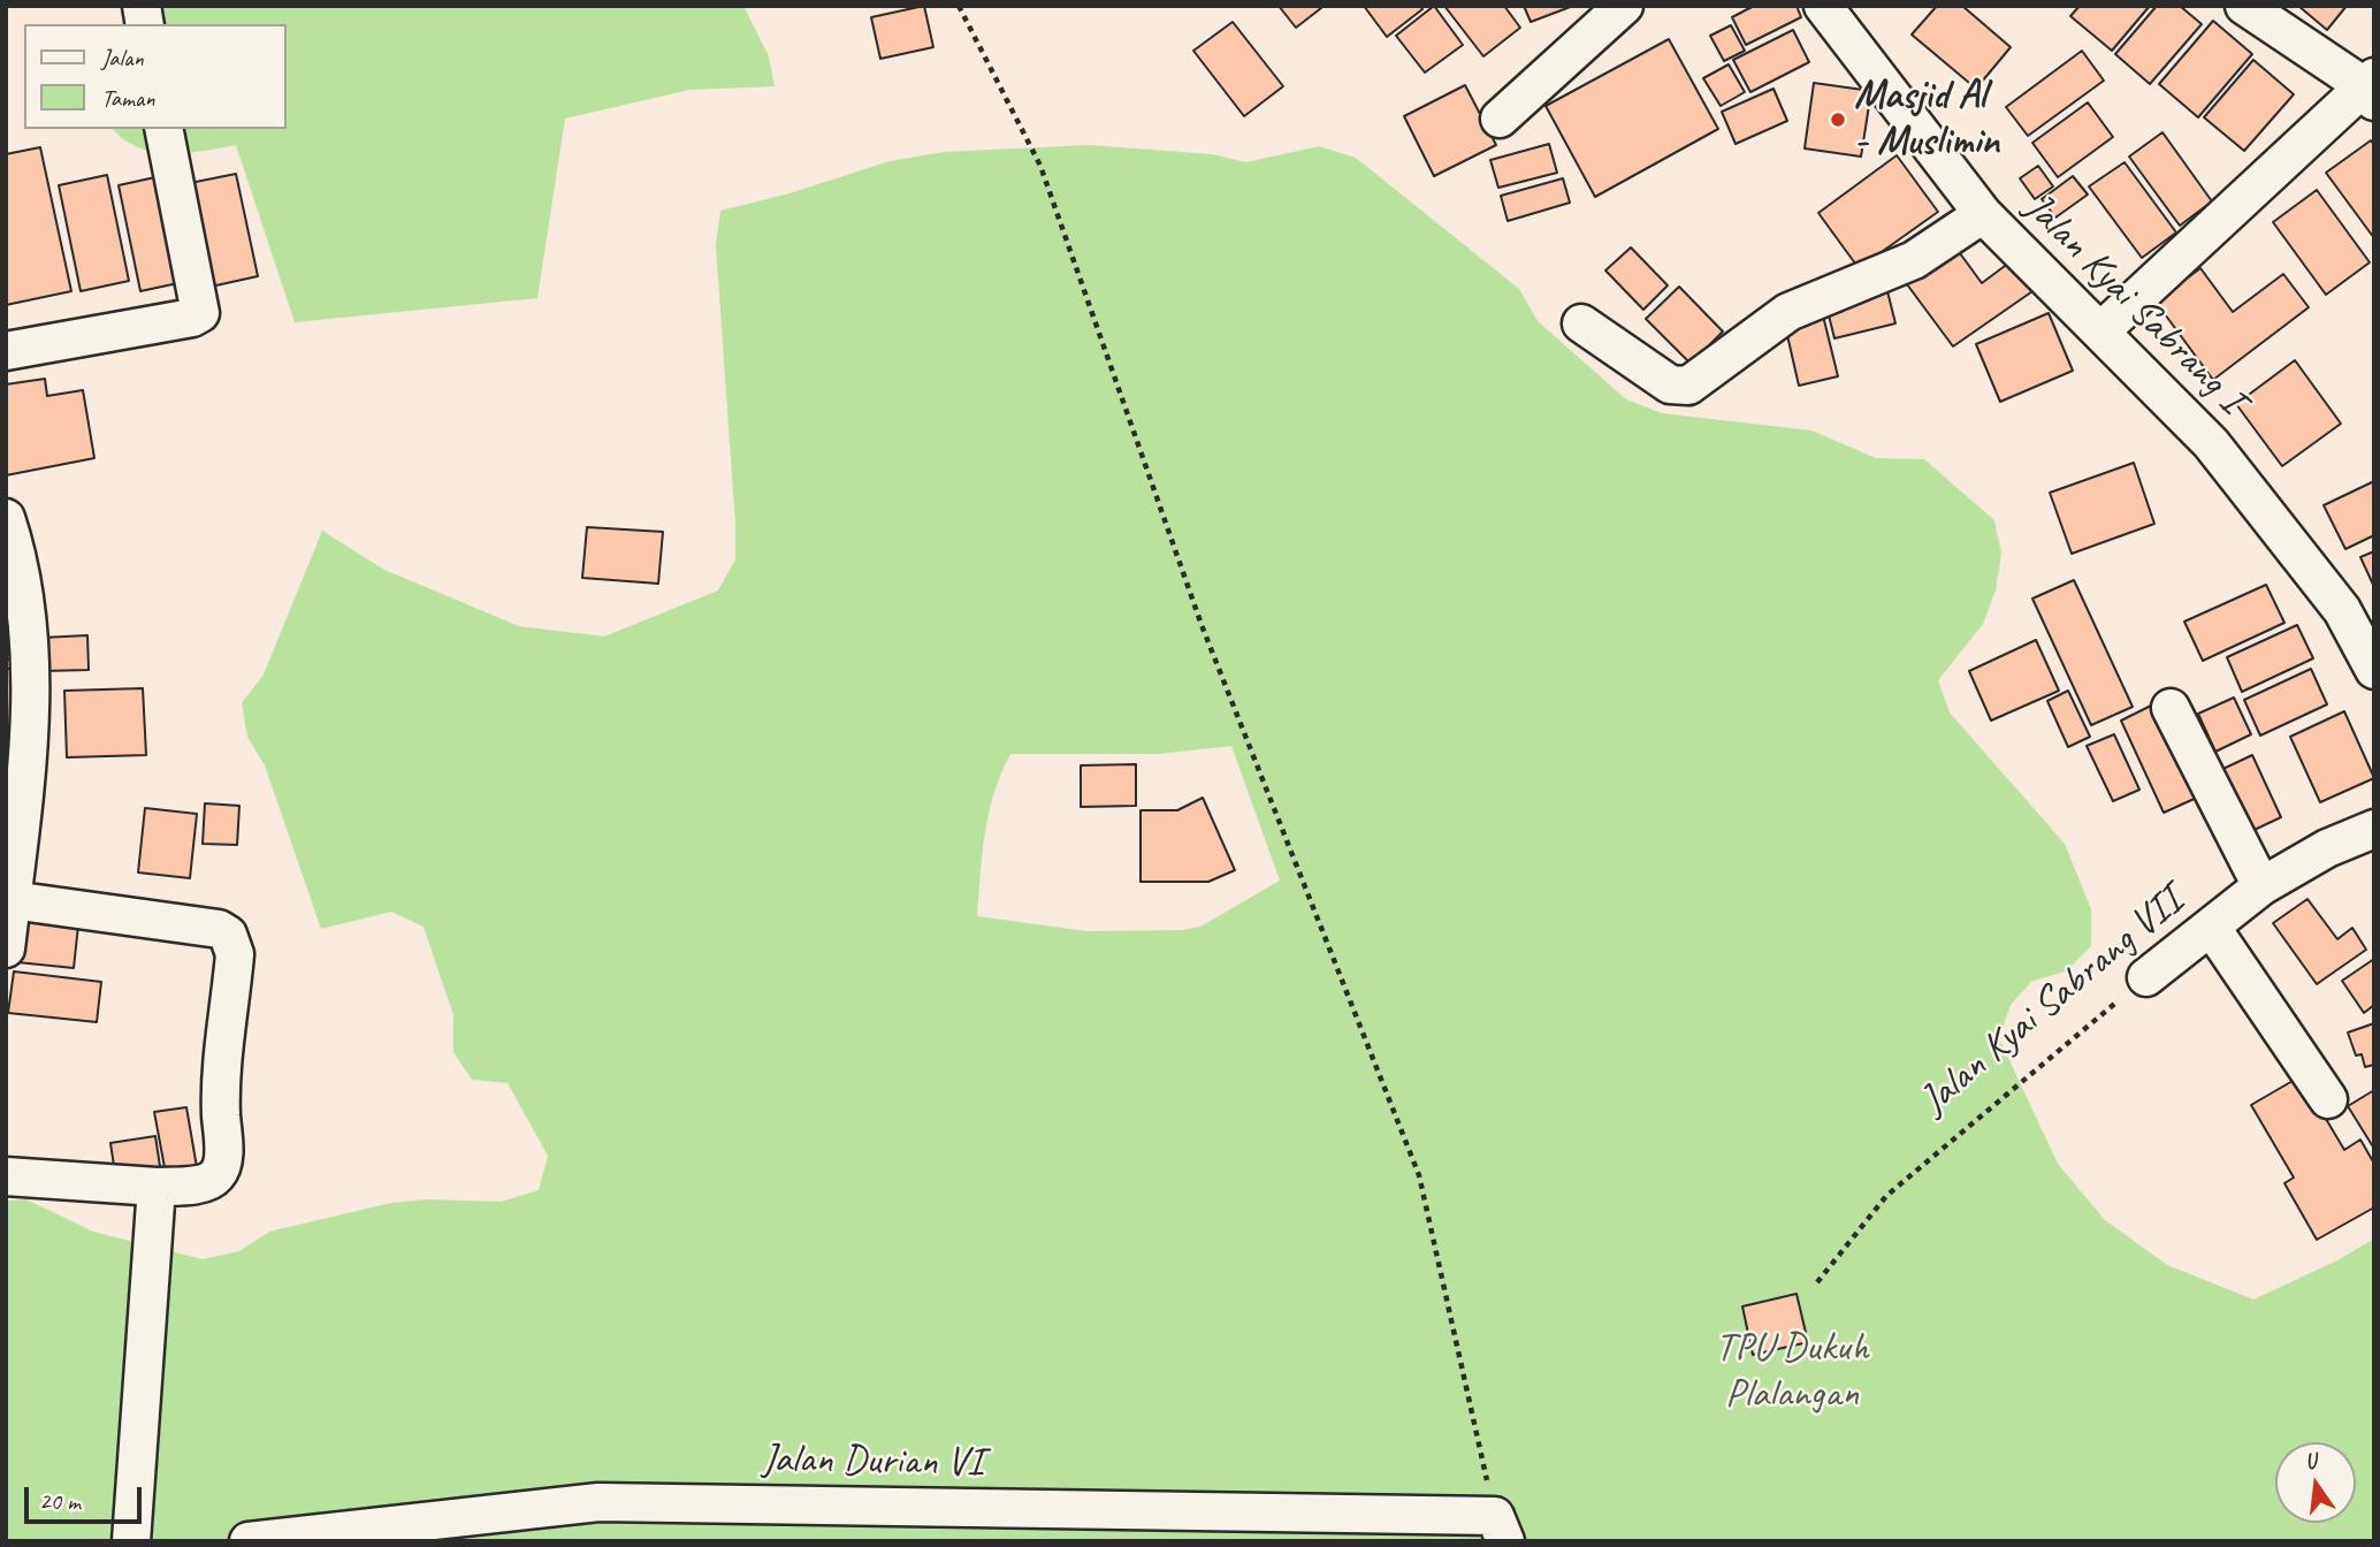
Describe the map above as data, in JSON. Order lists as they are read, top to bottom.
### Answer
{
  "streets": {
    "street": ["Jalan Kyai Sabrang I", "Jalan Kyai Sabrang VII", "Jalan Durian VI"]
  },
  "parks": ["TPU Dukuh Plalangan"],
  "places": ["Masjid Al - Muslimin"],
  "legend": ["Jalan", "Taman"],
  "scale_bar": "20 m",
  "north": "top"
}
